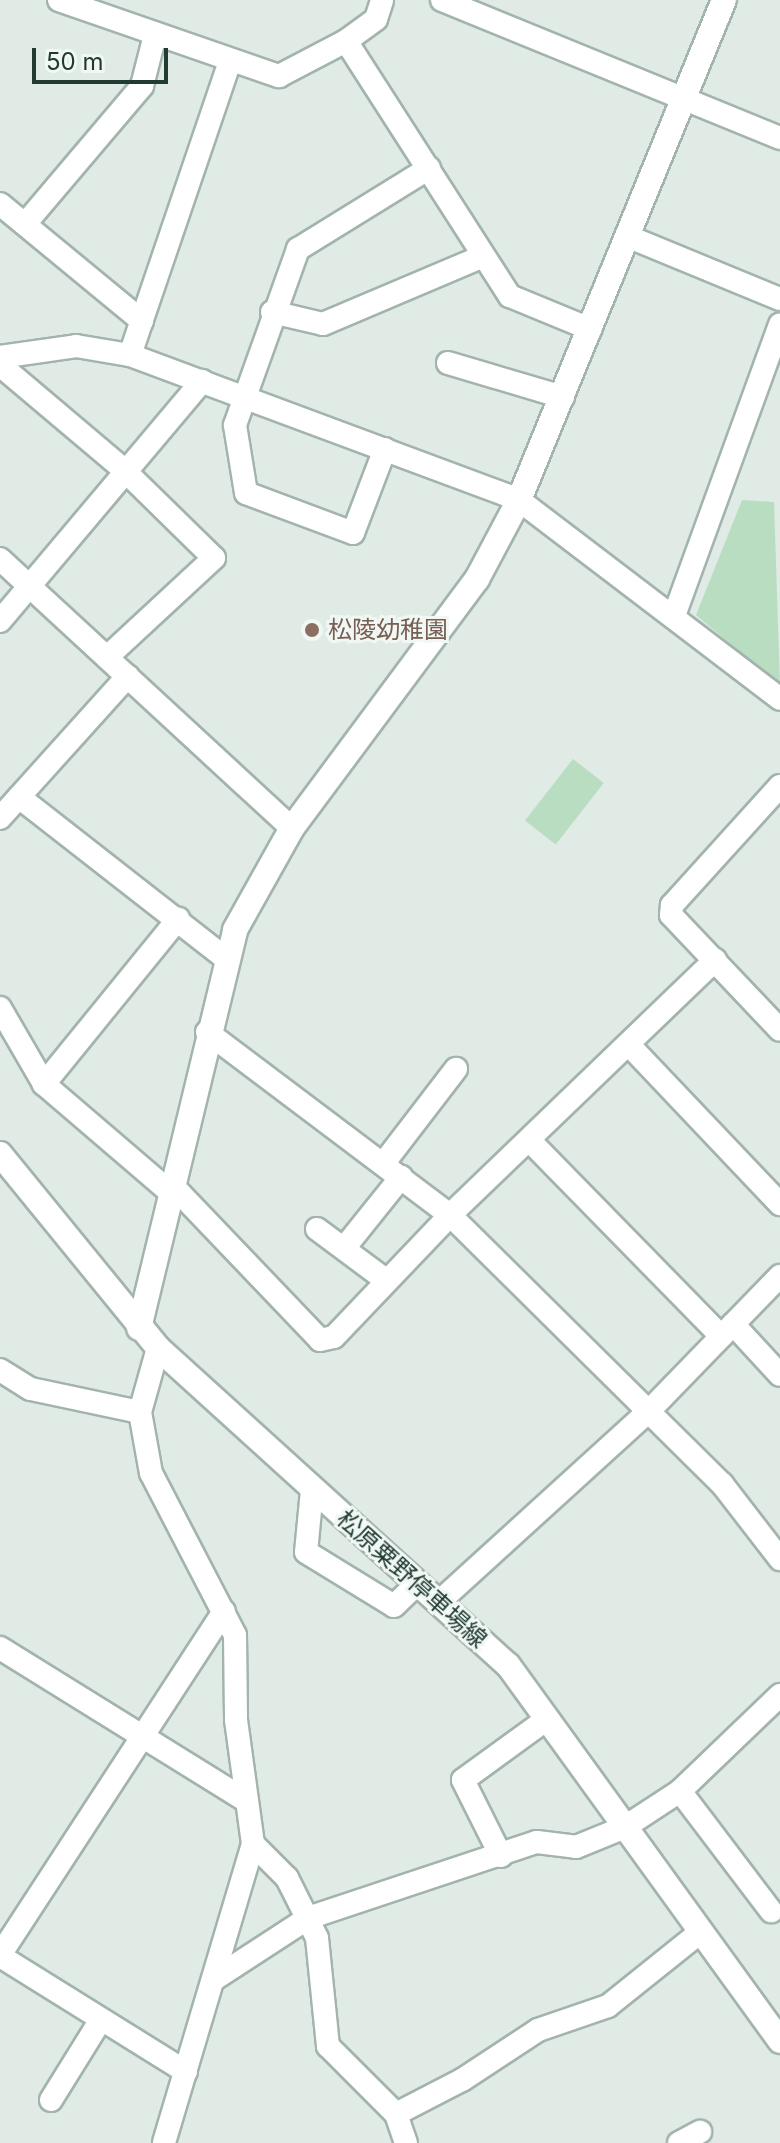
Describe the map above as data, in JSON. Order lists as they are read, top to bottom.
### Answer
{
  "streets": {
    "street": ["松原粟野停車場線"]
  },
  "places": ["松陵幼稚園"],
  "scale_bar": "50 m"
}
